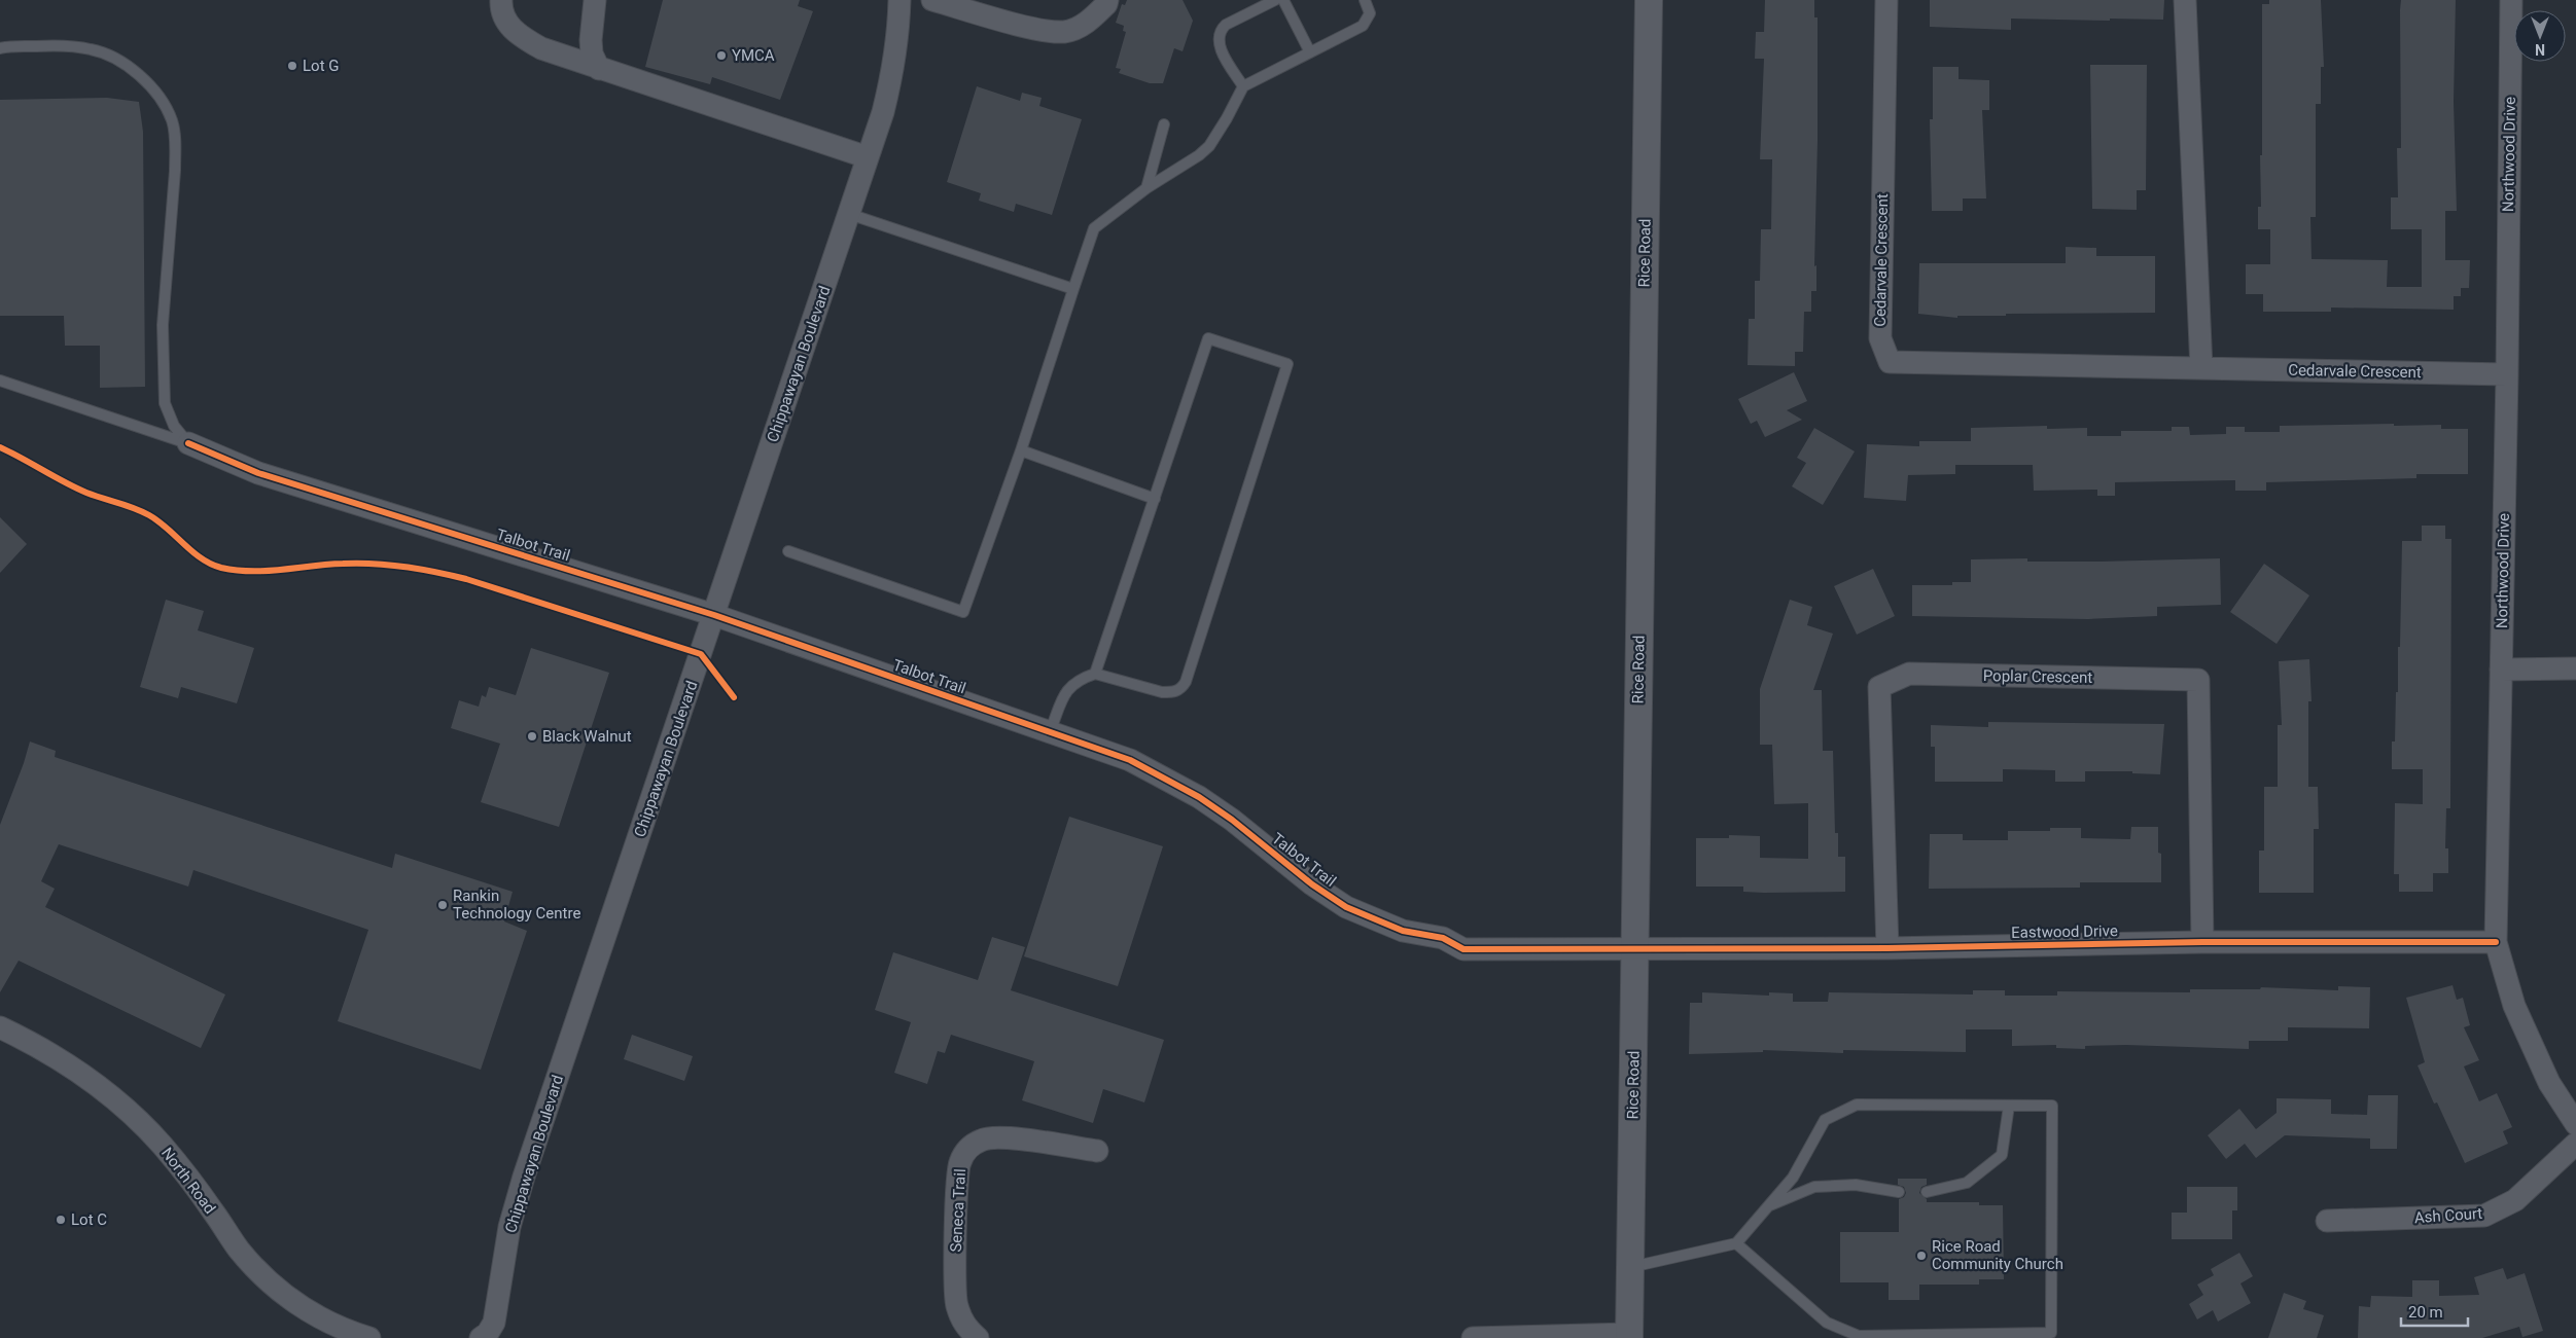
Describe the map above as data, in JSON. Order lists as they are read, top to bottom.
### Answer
{
  "streets": {
    "street": [
      "Northwood Drive",
      "Rice Road",
      "Cedarvale Crescent",
      "Chippawayan Boulevard",
      "Talbot Trail",
      "Poplar Crescent",
      "Eastwood Drive",
      "North Road",
      "Seneca Trail",
      "Ash Court"
    ]
  },
  "crossings": [
    ["Northwood Drive", "Cedarvale Crescent"],
    ["Northwood Drive", "Eastwood Drive"],
    ["Rice Road", "Talbot Trail"],
    ["Rice Road", "Eastwood Drive"],
    ["Chippawayan Boulevard", "Talbot Trail"],
    ["Talbot Trail", "Eastwood Drive"],
    ["Poplar Crescent", "Eastwood Drive"]
  ],
  "places": [
    "YMCA",
    "Lot G",
    "Black Walnut",
    "Rankin Technology Centre",
    "Lot C",
    "Rice Road Community Church"
  ],
  "scale_bar": "20 m",
  "north": "bottom"
}
